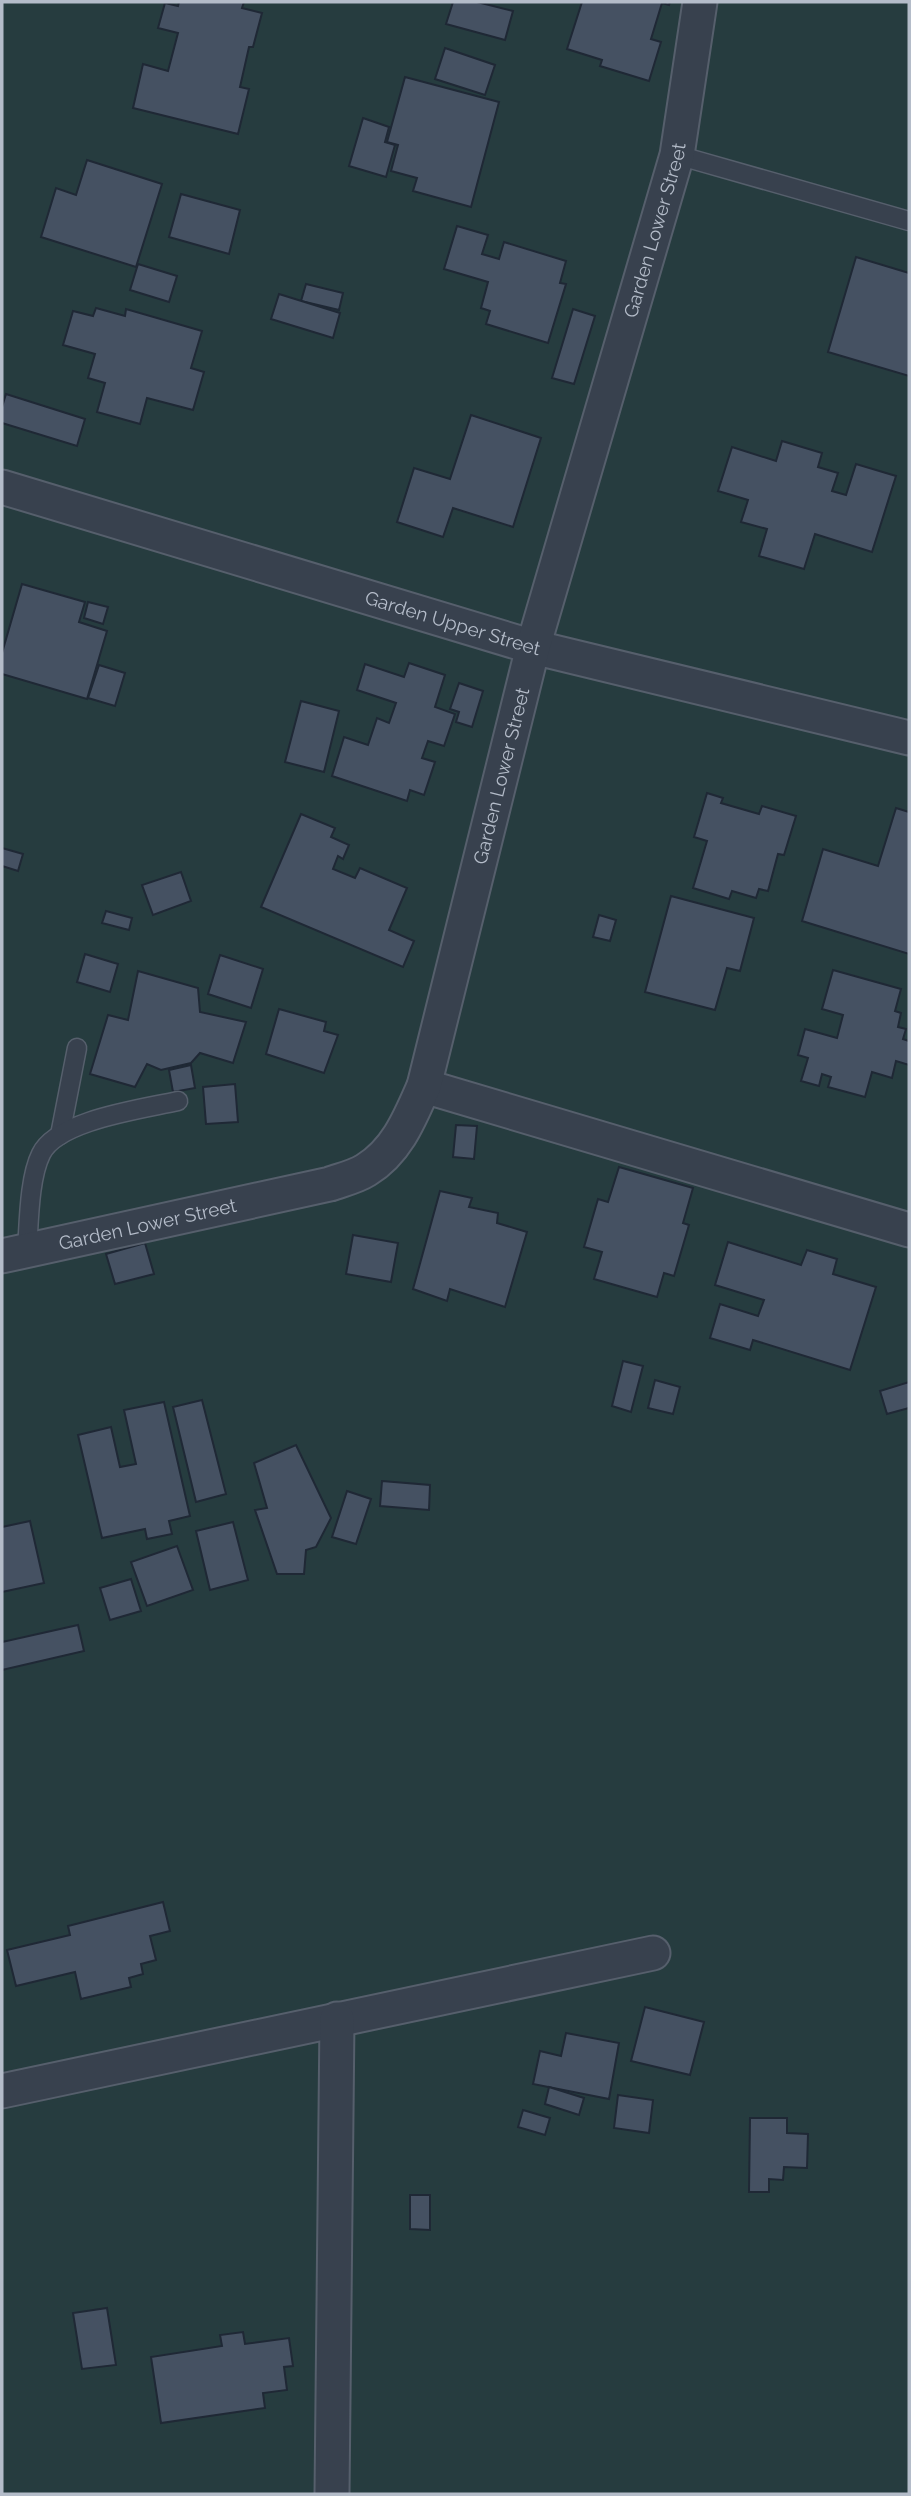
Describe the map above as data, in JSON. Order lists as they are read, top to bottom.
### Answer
{
  "streets": {
    "street": ["Garden Lower Street", "Garden Upper Street"]
  },
  "crossings": [
    ["Garden Lower Street", "Garden Upper Street"]
  ]
}
